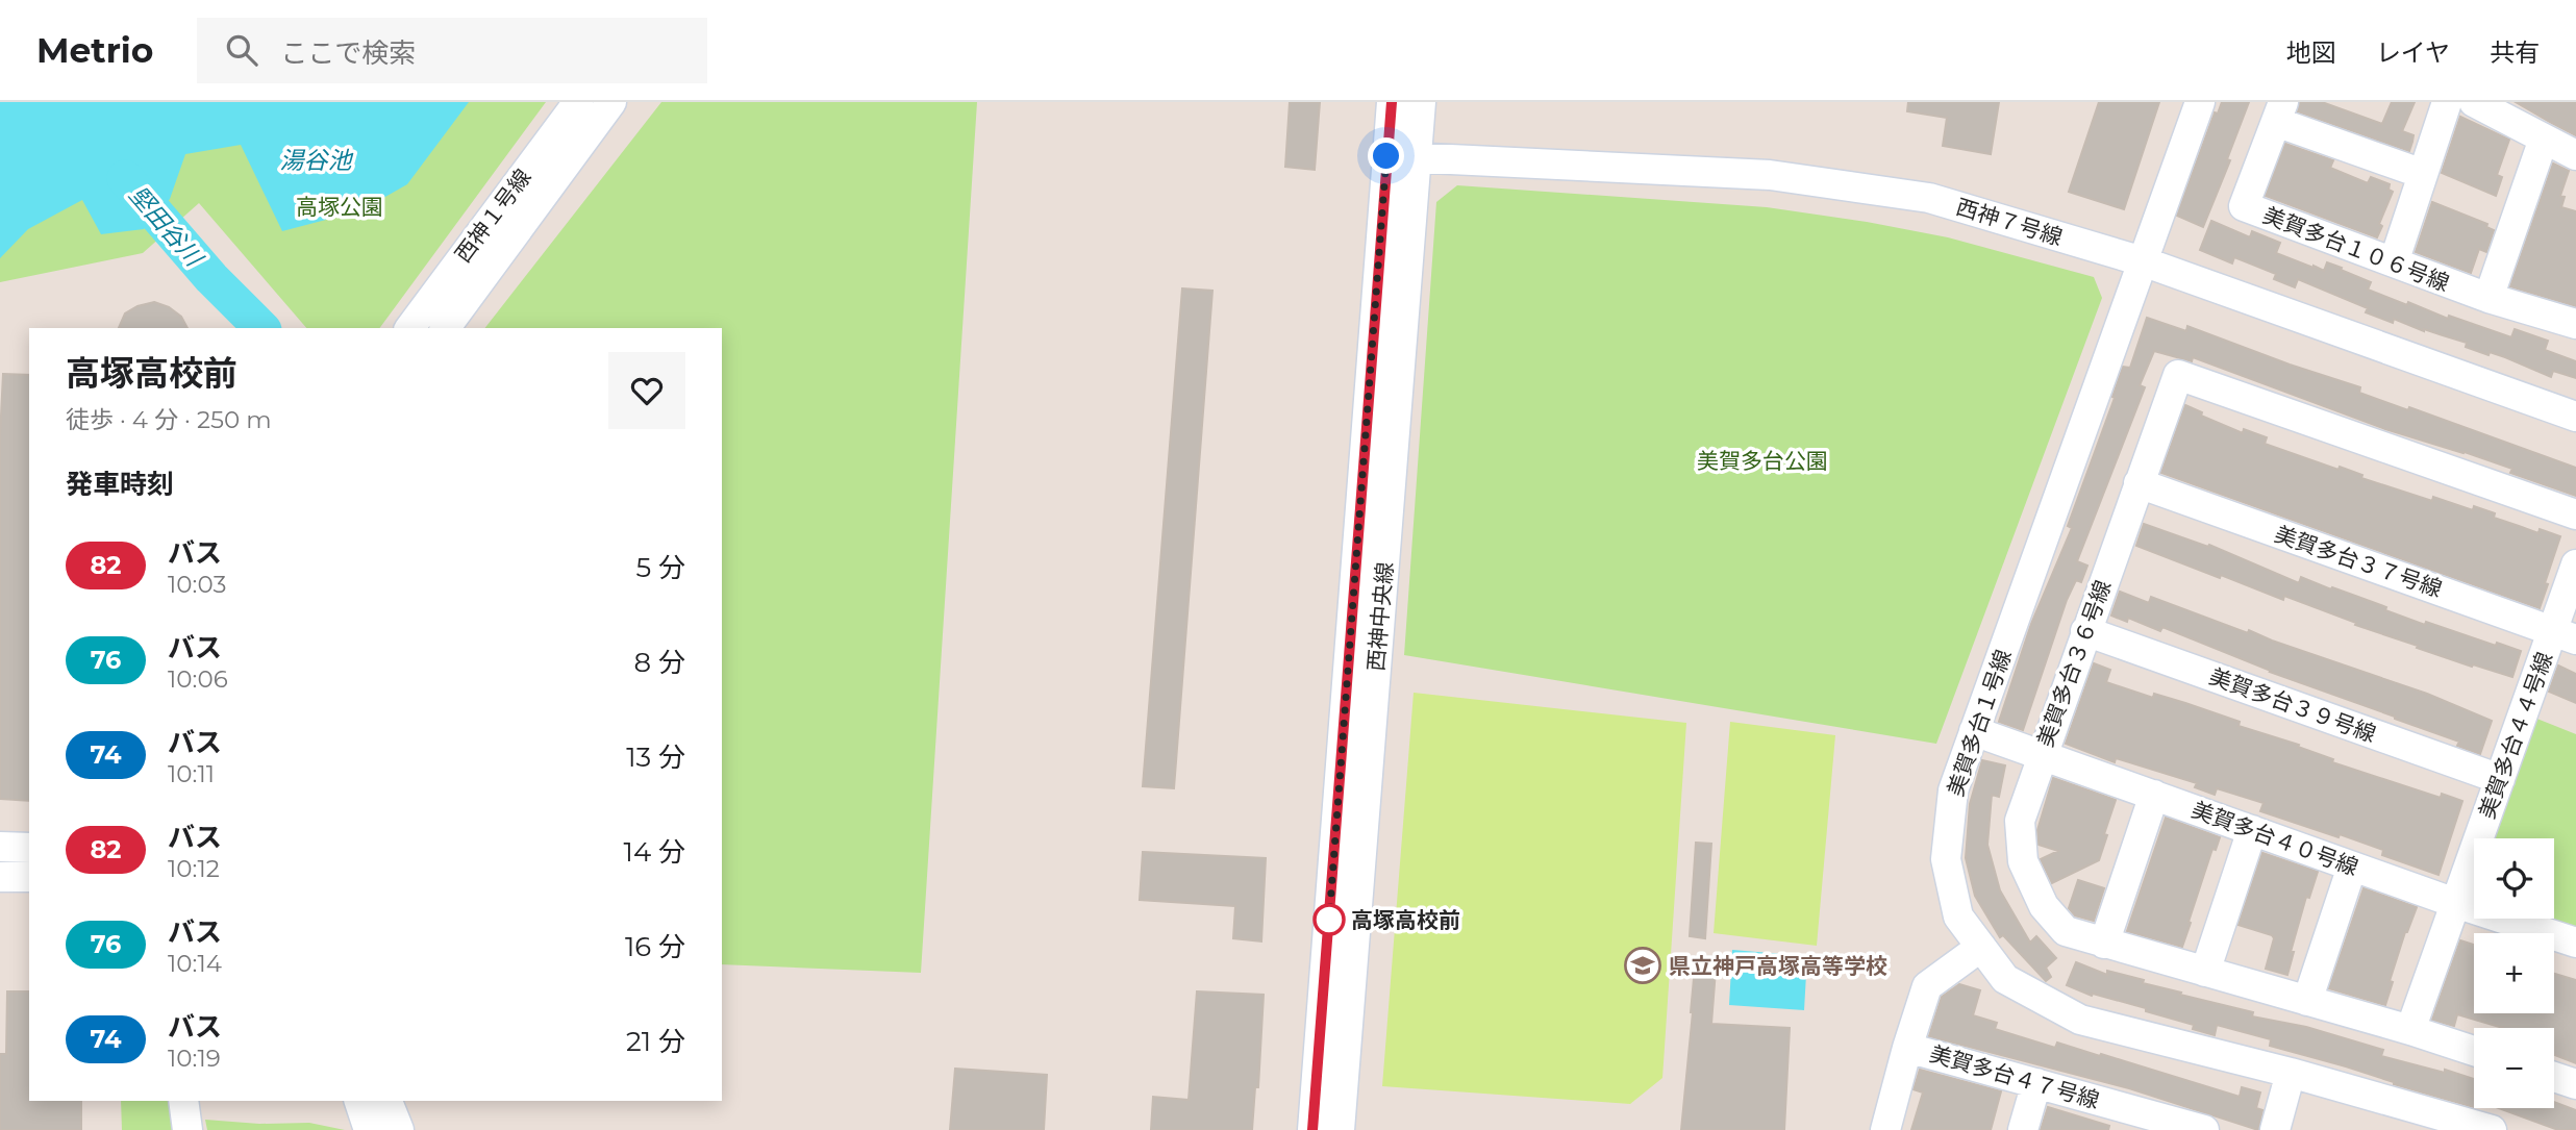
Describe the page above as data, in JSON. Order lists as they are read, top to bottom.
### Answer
{
  "streets": {
    "street": [
      "西神１号線",
      "西神７号線",
      "美賀多台１０６号線",
      "美賀多台３７号線",
      "西神中央線",
      "美賀多台３６号線",
      "美賀多台３９号線",
      "美賀多台１号線",
      "美賀多台４４号線",
      "美賀多台４０号線",
      "美賀多台４７号線"
    ]
  },
  "crossings": [
    ["西神７号線", "西神中央線"],
    ["西神７号線", "美賀多台１号線"],
    ["美賀多台３７号線", "美賀多台３６号線"],
    ["美賀多台３７号線", "美賀多台４４号線"],
    ["美賀多台３６号線", "美賀多台３９号線"],
    ["美賀多台３６号線", "美賀多台４４号線"],
    ["美賀多台３６号線", "美賀多台４０号線"],
    ["美賀多台３９号線", "美賀多台４４号線"],
    ["美賀多台１号線", "美賀多台４０号線"],
    ["美賀多台４４号線", "美賀多台４０号線"]
  ],
  "water": ["湯谷池", "堅田谷川"],
  "parks": ["高塚公園", "美賀多台公園"],
  "places": {
    "other": ["高塚高校前"],
    "school or university": ["県立神戸高塚高等学校"]
  },
  "lines": ["bus line 82"],
  "page": {
    "header": "Metrio",
    "search": "ここで検索",
    "nav": ["地図", "レイヤ", "共有"],
    "heading": [
      ["高塚高校前", "徒歩 · 4 分 · 250 m"],
      "発車時刻"
    ],
    "list": [
      {
        "mark": "82",
        "name": "バス",
        "note": "10:03",
        "value": "5 分"
      },
      {
        "mark": "76",
        "name": "バス",
        "note": "10:06",
        "value": "8 分"
      },
      {
        "mark": "74",
        "name": "バス",
        "note": "10:11",
        "value": "13 分"
      },
      {
        "mark": "82",
        "name": "バス",
        "note": "10:12",
        "value": "14 分"
      },
      {
        "mark": "76",
        "name": "バス",
        "note": "10:14",
        "value": "16 分"
      },
      {
        "mark": "74",
        "name": "バス",
        "note": "10:19",
        "value": "21 分"
      }
    ],
    "map_buttons": ["+", "−"]
  }
}
